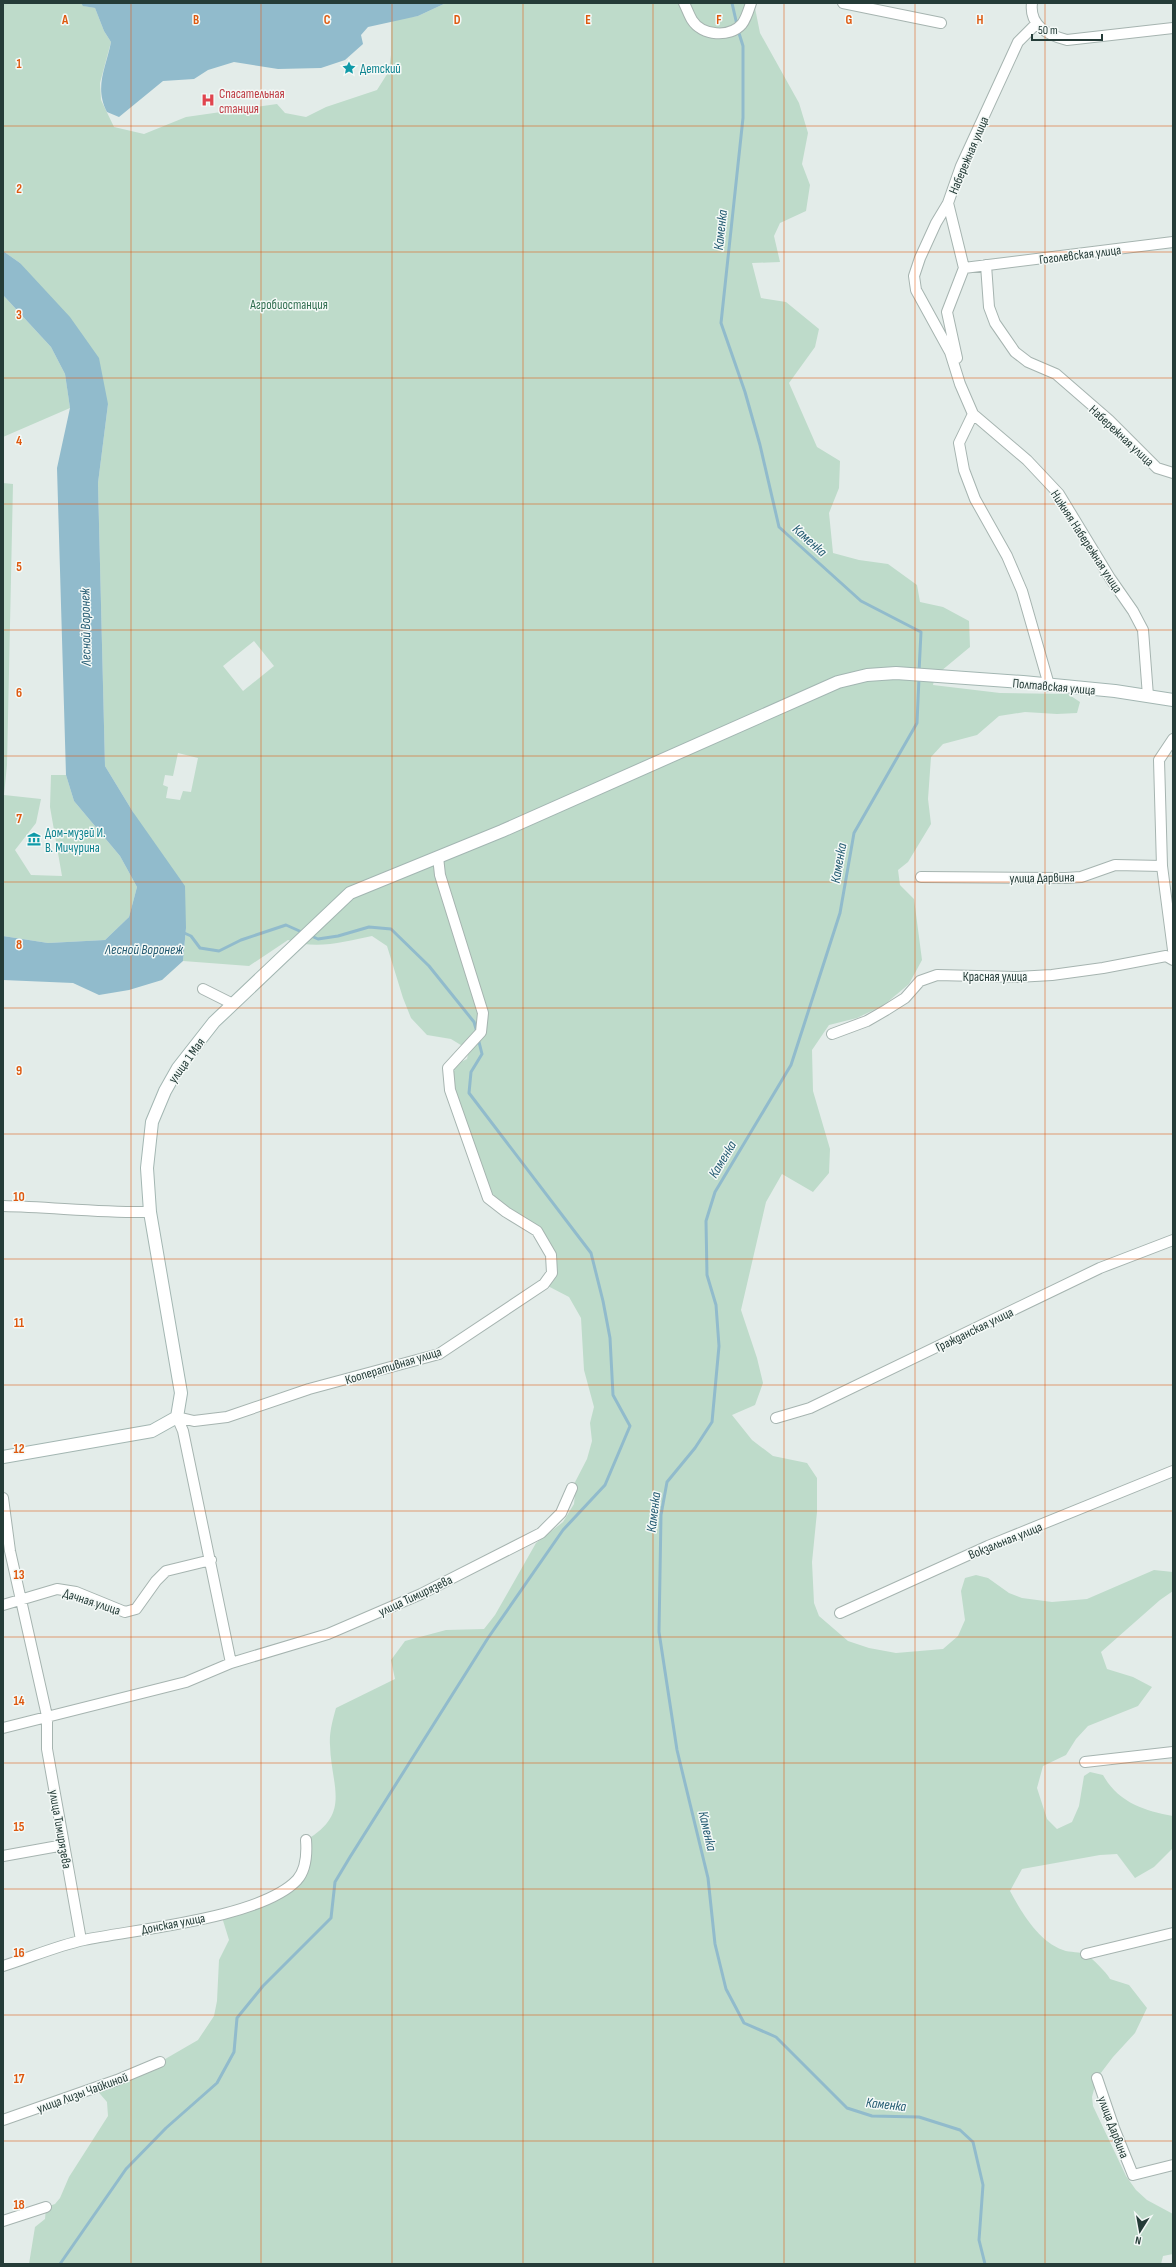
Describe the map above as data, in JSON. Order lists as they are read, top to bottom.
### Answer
{
  "streets": {
    "street": [
      "Набережная улица",
      "Гоголевская улица",
      "Нижняя Набережная улица",
      "Полтавская улица",
      "улица Дарвина",
      "Красная улица",
      "улица 1 Мая",
      "Гражданская улица",
      "Кооперативная улица",
      "Вокзальная улица",
      "улица Тимирязева",
      "Дачная улица",
      "Донская улица",
      "улица Лизы Чайкиной"
    ]
  },
  "crossings": [
    ["Набережная улица", "Гоголевская улица"],
    ["Набережная улица", "Нижняя Набережная улица"],
    ["Нижняя Набережная улица", "Полтавская улица"],
    ["Полтавская улица", "улица 1 Мая"],
    ["Полтавская улица", "Кооперативная улица"],
    ["улица 1 Мая", "Кооперативная улица"],
    ["улица Тимирязева", "Донская улица"]
  ],
  "water": ["Каменка", "Лесной Воронеж"],
  "parks": ["Агробиостанция"],
  "places": {
    "place": ["Детский"],
    "hospital": ["Спасательная станция"],
    "museum": ["Дом-музей И. В. Мичурина"]
  },
  "scale_bar": "50 m",
  "north": "bottom",
  "grid": {
    "columns": [
      "A",
      "B",
      "C",
      "D",
      "E",
      "F",
      "G",
      "H"
    ],
    "rows": [
      "1",
      "2",
      "3",
      "4",
      "5",
      "6",
      "7",
      "8",
      "9",
      "10",
      "11",
      "12",
      "13",
      "14",
      "15",
      "16",
      "17",
      "18"
    ]
  }
}
